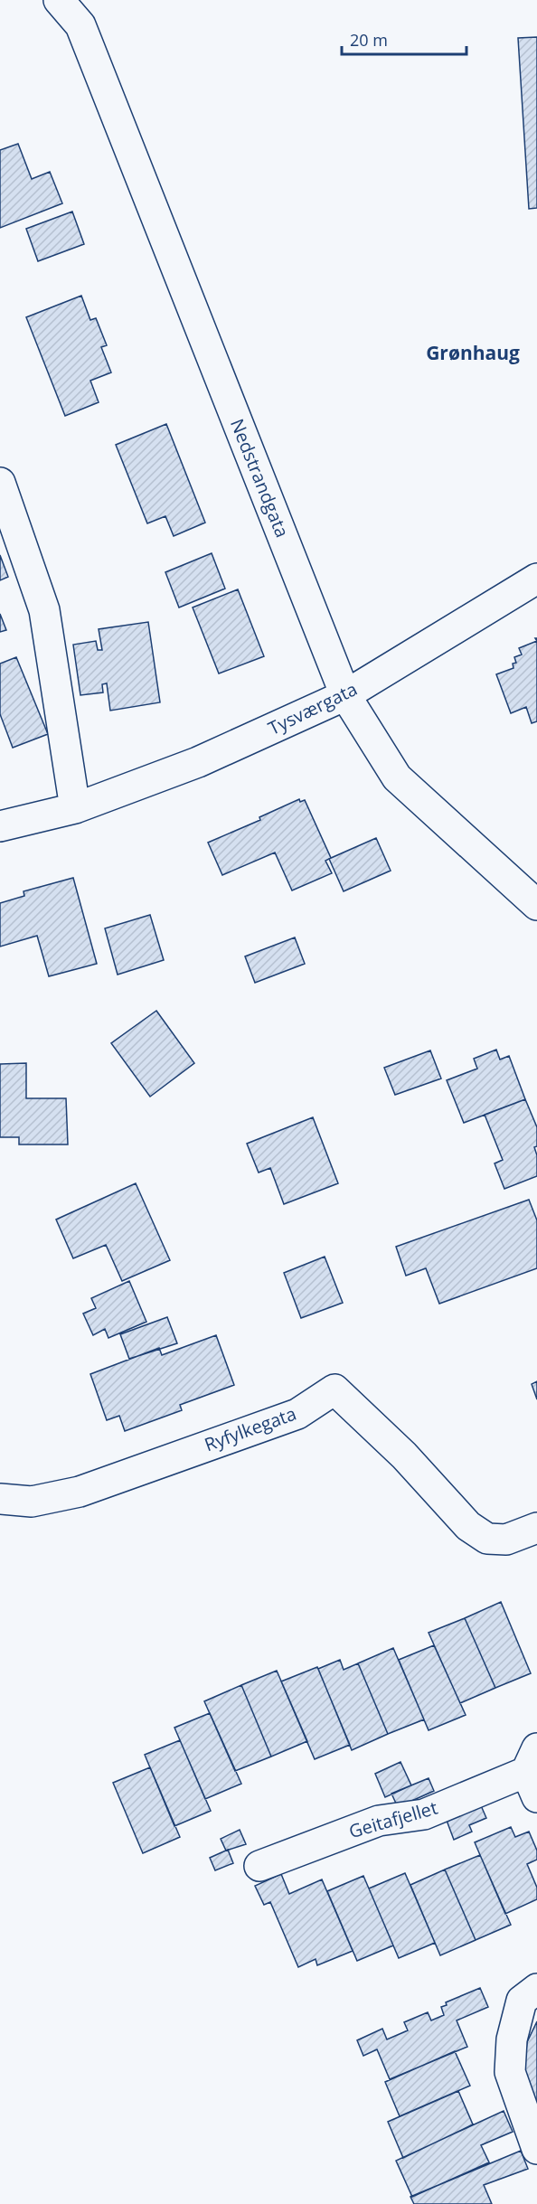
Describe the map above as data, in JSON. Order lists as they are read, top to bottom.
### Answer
{
  "streets": {
    "street": [
      "Nedstrandgata",
      "Tysværgata",
      "Ryfylkegata",
      "Geitafjellet"
    ]
  },
  "crossings": [
    ["Nedstrandgata", "Tysværgata"]
  ],
  "districts": ["Grønhaug"],
  "scale_bar": "20 m"
}
